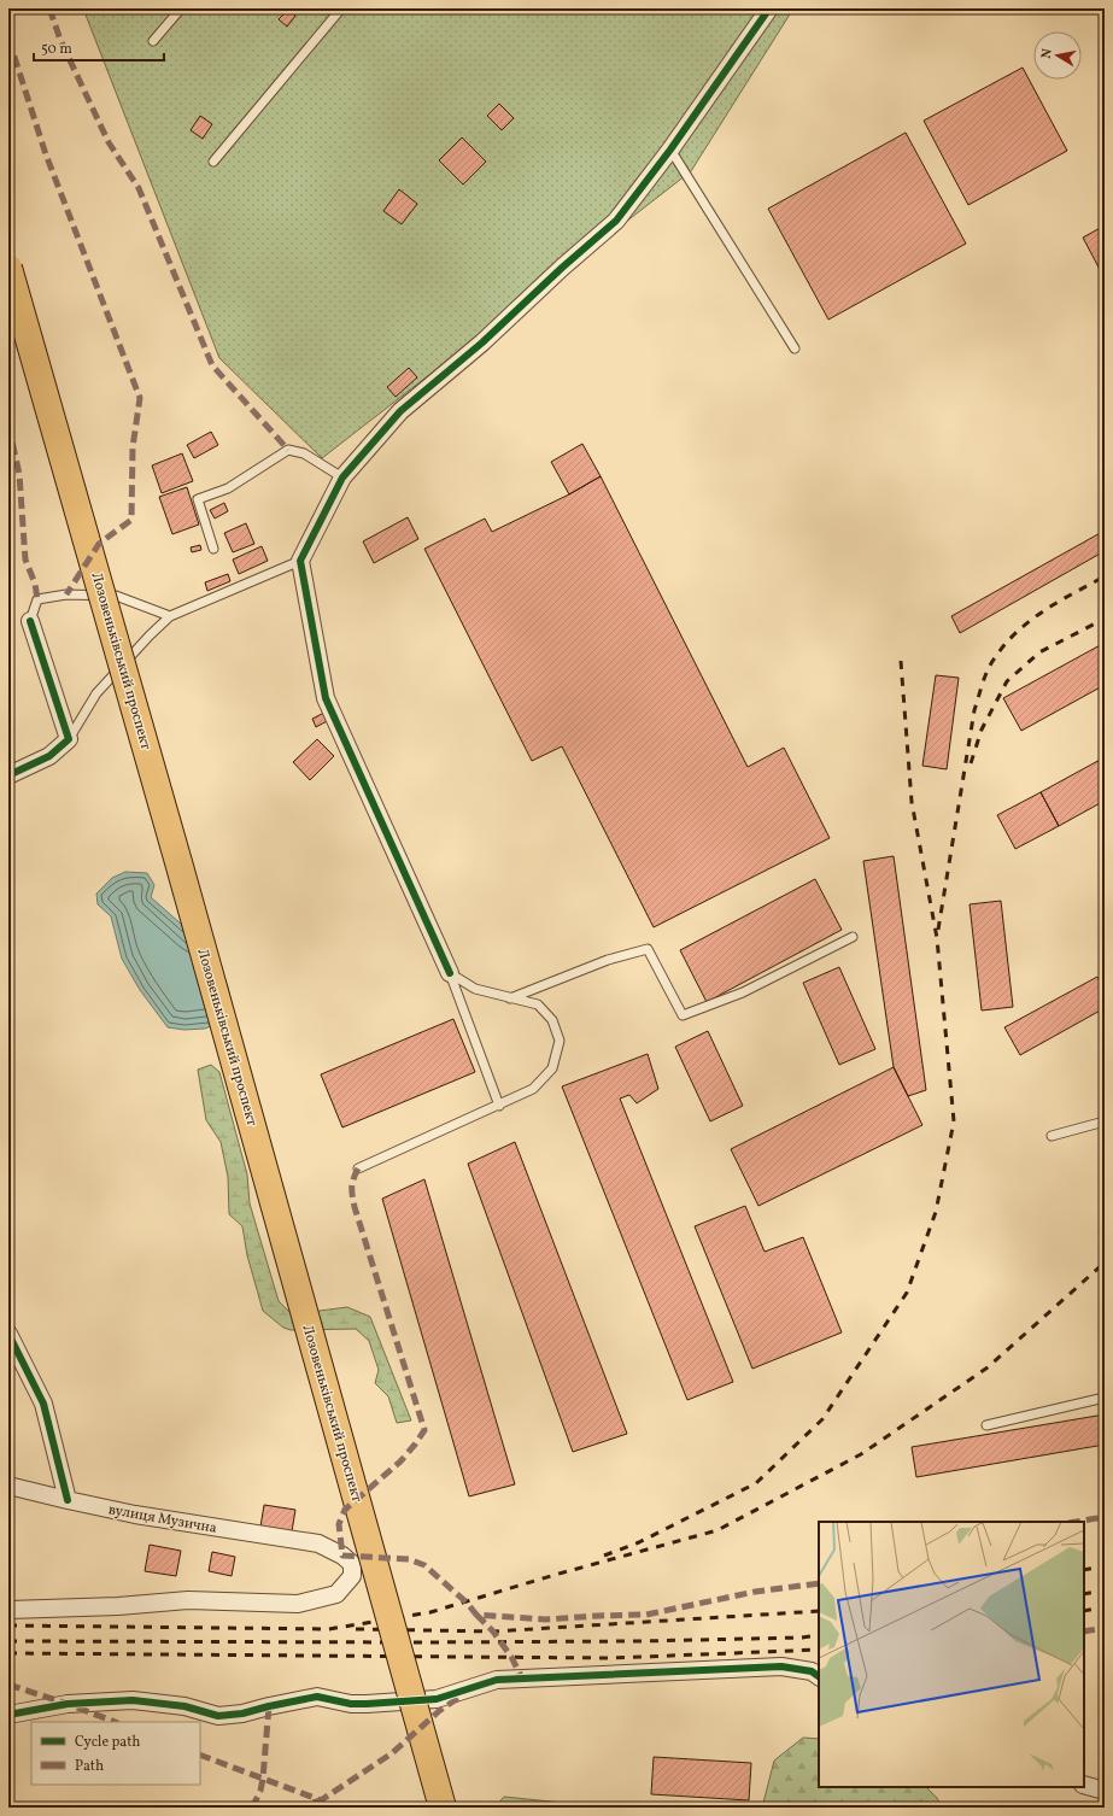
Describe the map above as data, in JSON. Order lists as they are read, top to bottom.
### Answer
{
  "streets": {
    "highway": ["Лозовеньківський проспект"],
    "street": ["вулиця Музична"]
  },
  "legend": ["Cycle path", "Path"],
  "scale_bar": "50 m",
  "north": "left"
}
